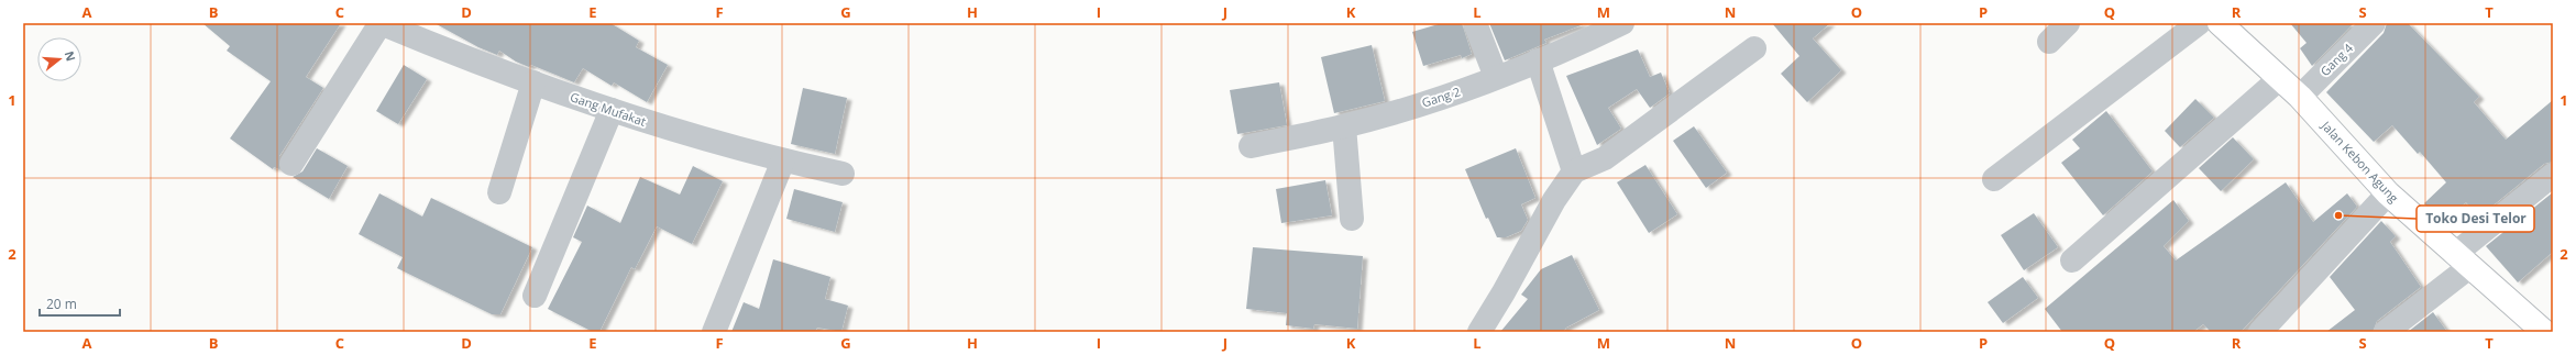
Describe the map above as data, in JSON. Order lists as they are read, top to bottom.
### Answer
{
  "streets": {
    "highway": ["Jalan Kebon Agung"],
    "street": ["Gang 4", "Gang 2", "Gang Mufakat"]
  },
  "crossings": [
    ["Gang 4", "Jalan Kebon Agung"]
  ],
  "places": ["Toko Desi Telor"],
  "scale_bar": "20 m",
  "north": "right",
  "grid": {
    "columns": [
      "A",
      "B",
      "C",
      "D",
      "E",
      "F",
      "G",
      "H",
      "I",
      "J",
      "K",
      "L",
      "M",
      "N",
      "O",
      "P",
      "Q",
      "R",
      "S",
      "T"
    ],
    "rows": ["1", "2"]
  }
}
